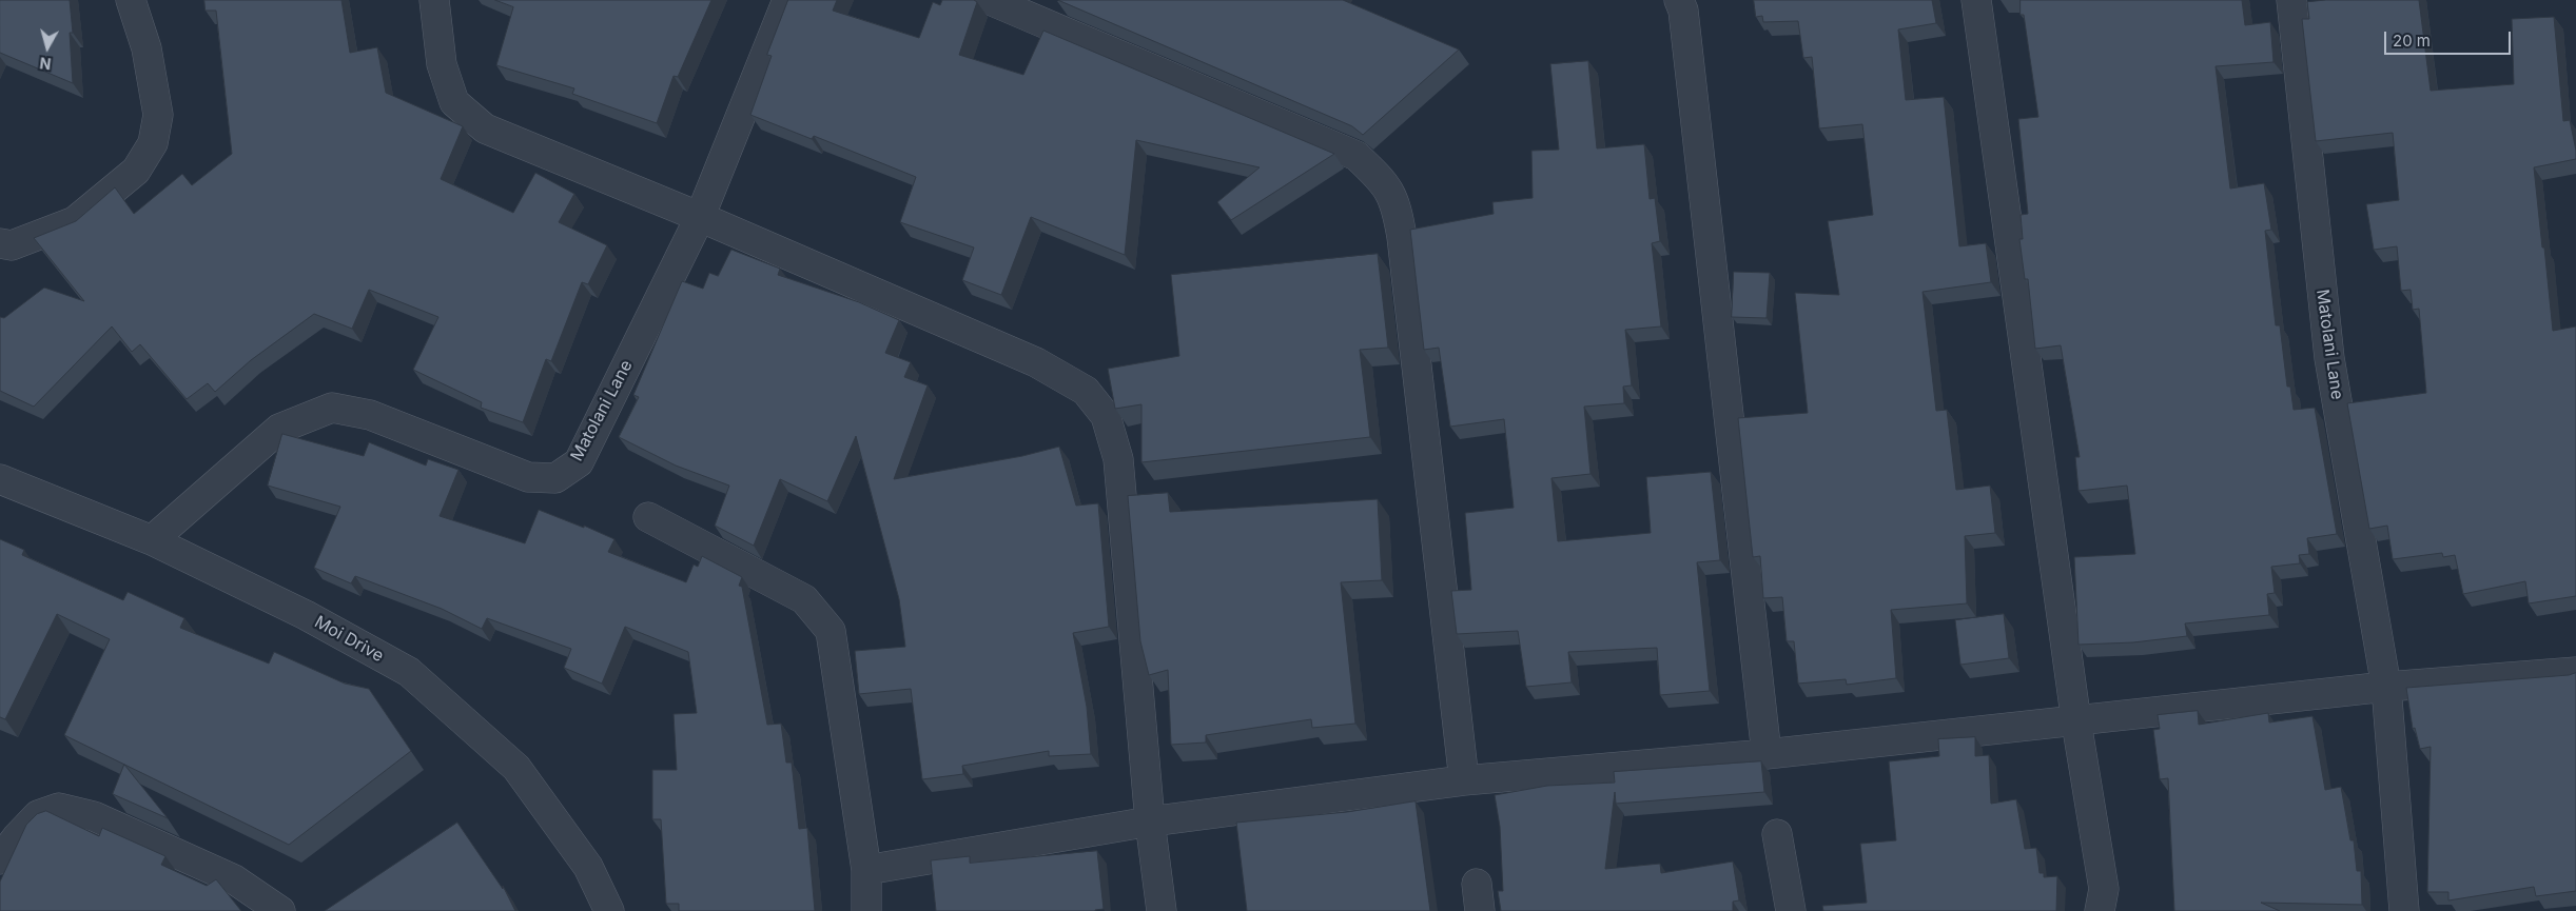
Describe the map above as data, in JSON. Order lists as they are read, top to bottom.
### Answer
{
  "streets": {
    "street": ["Matolani Lane", "Moi Drive"]
  },
  "crossings": [
    ["Matolani Lane", "Moi Drive"]
  ],
  "scale_bar": "20 m",
  "north": "bottom"
}
